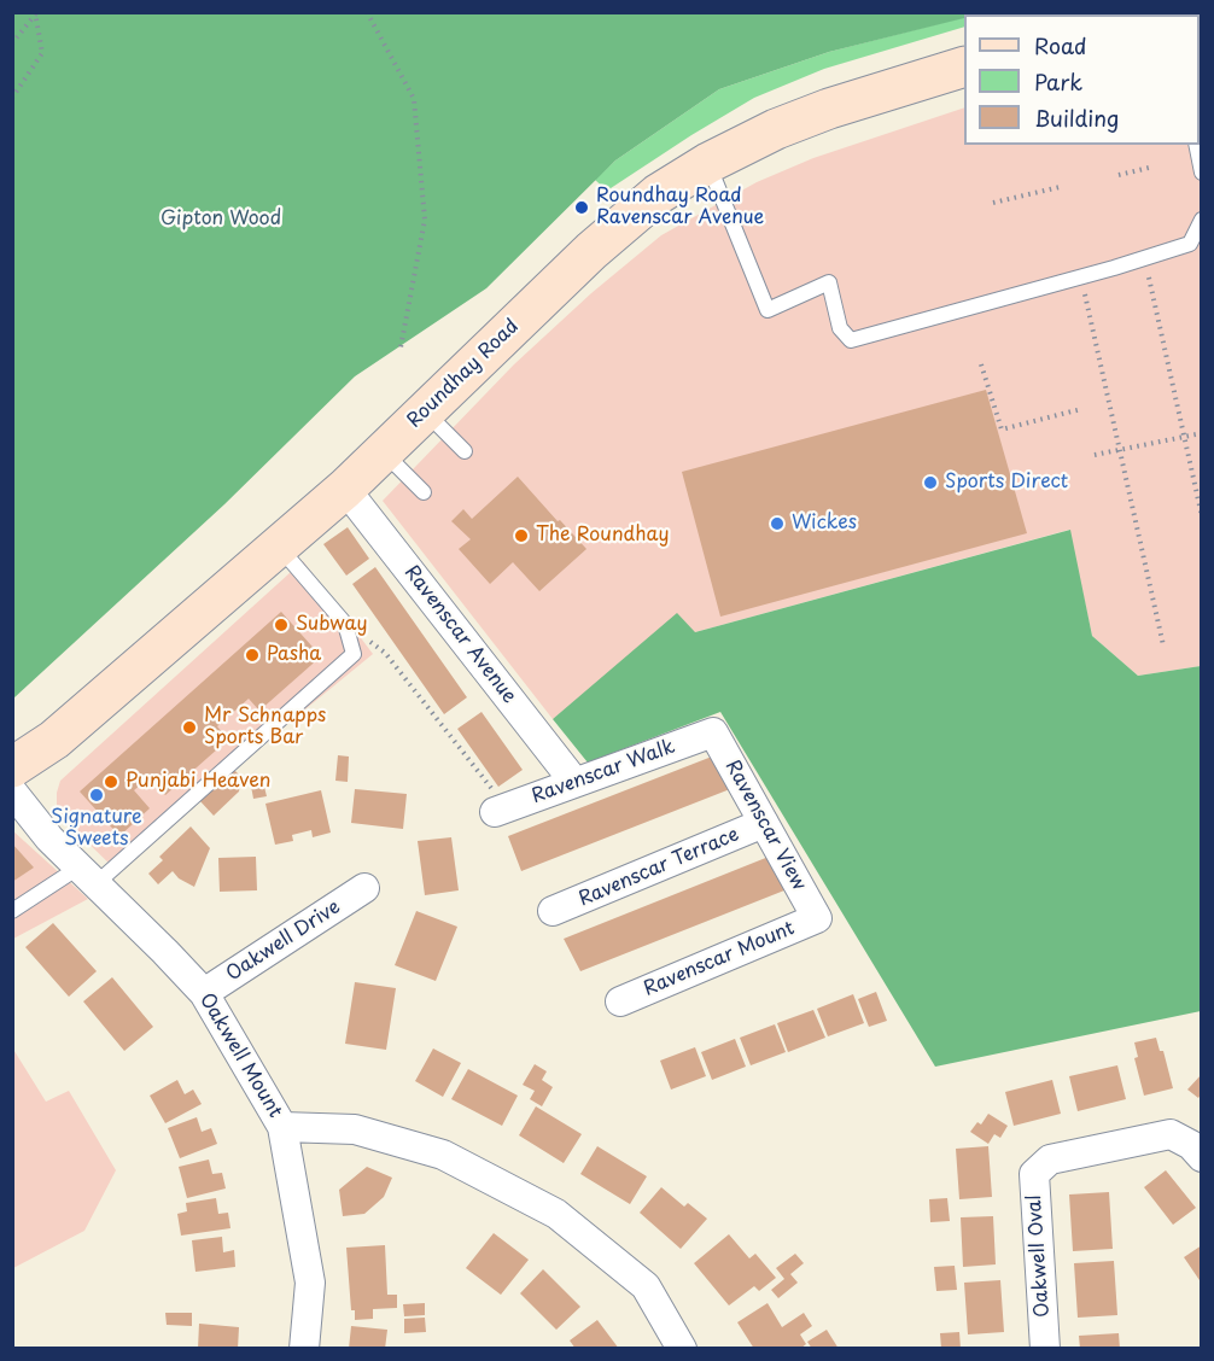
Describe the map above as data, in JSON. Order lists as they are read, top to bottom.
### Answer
{
  "streets": {
    "street": [
      "Roundhay Road",
      "Ravenscar Avenue",
      "Ravenscar Walk",
      "Ravenscar View",
      "Ravenscar Terrace",
      "Oakwell Drive",
      "Ravenscar Mount",
      "Oakwell Mount",
      "Oakwell Oval"
    ]
  },
  "crossings": [
    ["Roundhay Road", "Ravenscar Avenue"],
    ["Ravenscar Avenue", "Ravenscar Walk"],
    ["Ravenscar Walk", "Ravenscar View"],
    ["Ravenscar View", "Ravenscar Terrace"],
    ["Ravenscar View", "Ravenscar Mount"],
    ["Oakwell Drive", "Oakwell Mount"]
  ],
  "parks": ["Gipton Wood"],
  "places": [
    "Roundhay Road Ravenscar Avenue",
    "Sports Direct",
    "Wickes",
    "The Roundhay",
    "Subway",
    "Pasha",
    "Mr Schnapps Sports Bar",
    "Punjabi Heaven",
    "Signature Sweets"
  ],
  "legend": ["Road", "Park", "Building"]
}
